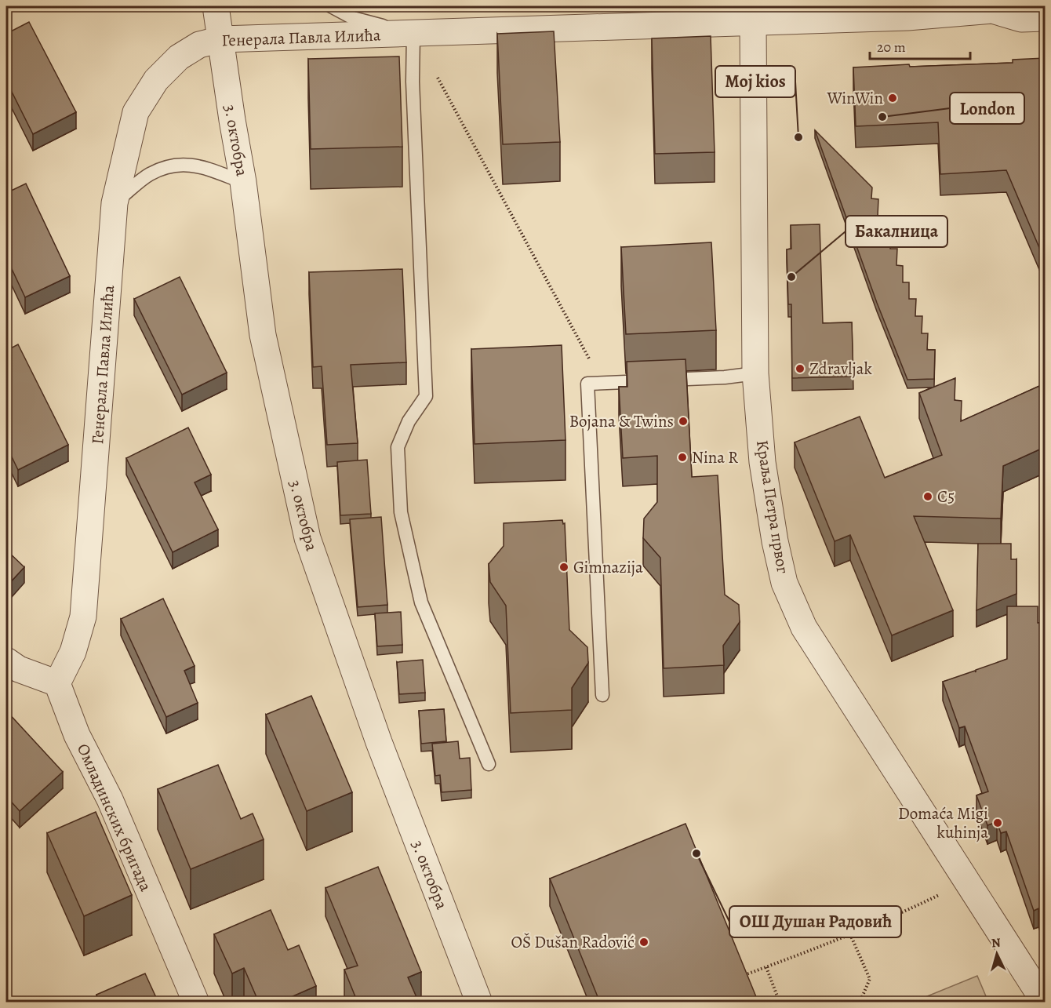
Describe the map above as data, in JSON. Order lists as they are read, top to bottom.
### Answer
{
  "streets": {
    "street": [
      "Генерала Павла Илића",
      "3. октобра",
      "Краља Петра првог",
      "Омладинских бригада"
    ]
  },
  "crossings": [
    ["Генерала Павла Илића", "3. октобра"],
    ["Генерала Павла Илића", "Краља Петра првог"],
    ["Генерала Павла Илића", "Омладинских бригада"]
  ],
  "places": [
    "WinWin",
    "London",
    "Moj kios",
    "Бакалница",
    "Zdravljak",
    "Bojana & Twins",
    "Nina R",
    "C5",
    "Gimnazija",
    "Domaća Migi kuhinja",
    "ОШ Душан Радовић",
    "OŠ Dušan Radović"
  ],
  "scale_bar": "20 m",
  "north": "top"
}
